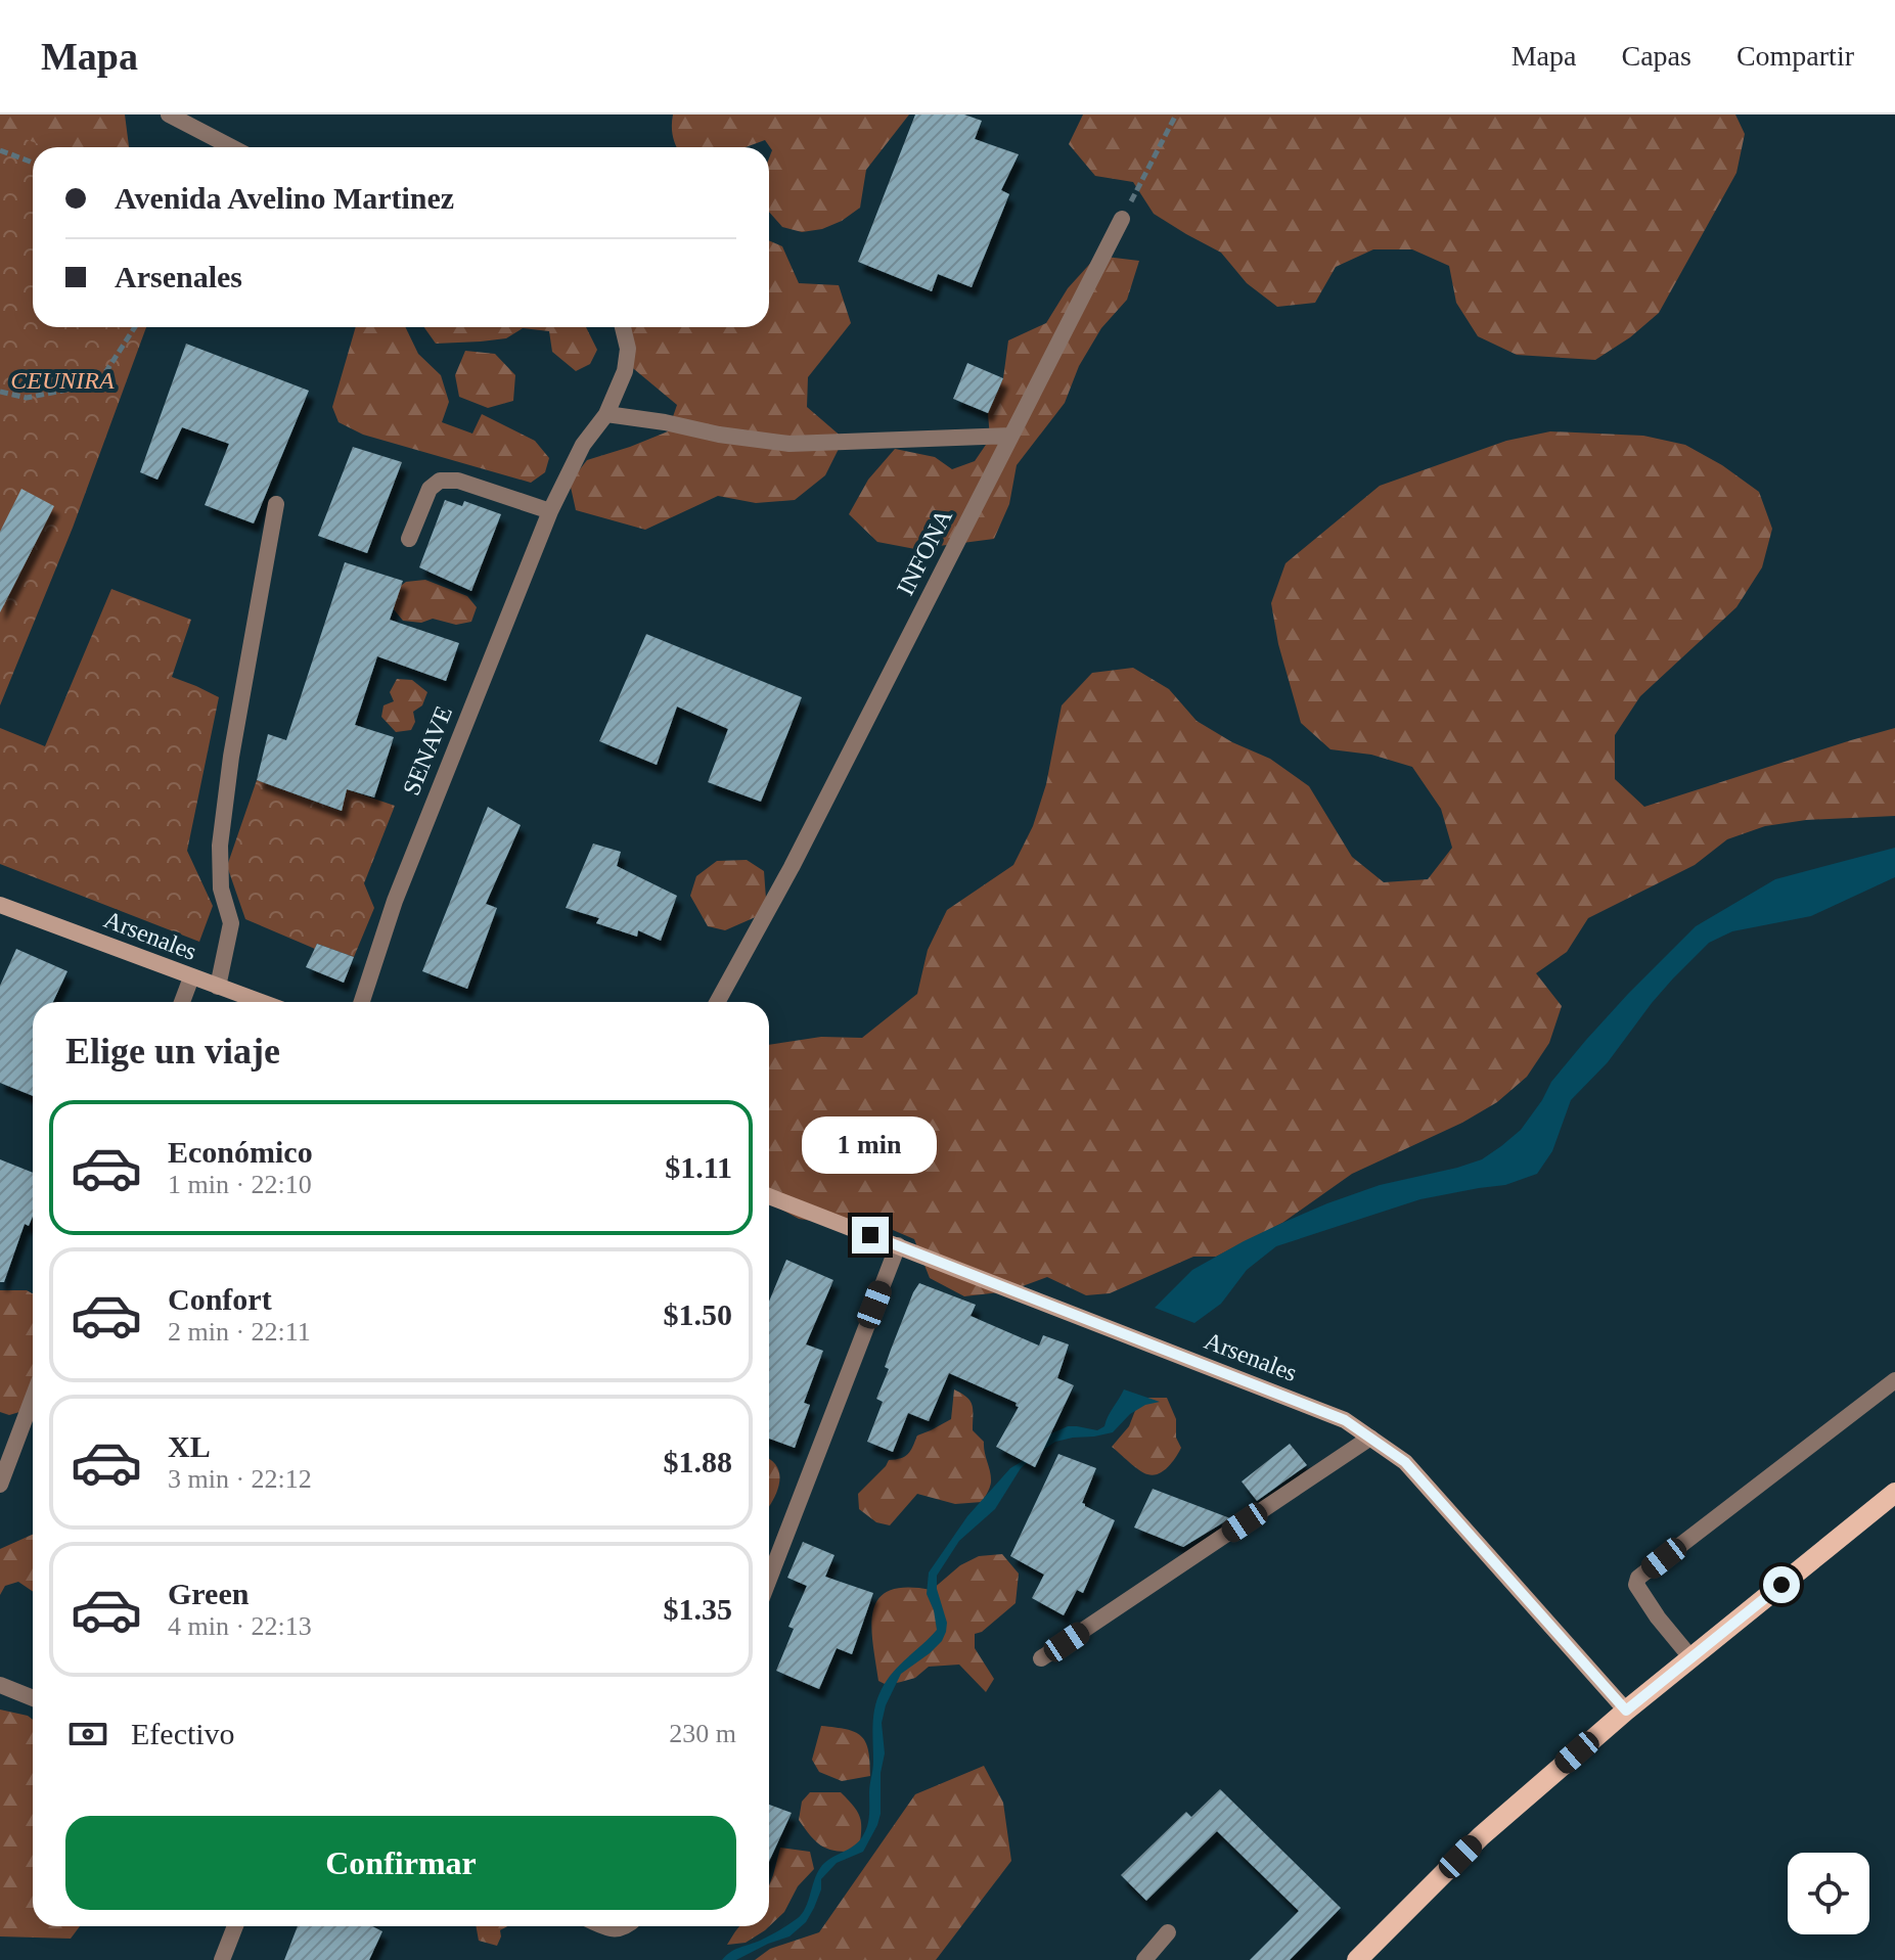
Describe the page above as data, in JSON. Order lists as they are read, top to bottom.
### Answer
{
  "streets": {
    "main road": ["Arsenales"],
    "street": ["INFONA", "SENAVE"]
  },
  "parks": ["CEUNIRA"],
  "page": {
    "header": "Mapa",
    "nav": ["Mapa", "Capas", "Compartir"],
    "banner": ["Avenida Avelino Martinez", "Arsenales"],
    "heading": "Elige un viaje",
    "list": [
      {
        "name": "Económico",
        "note": "1 min · 22:10",
        "value": "$1.11"
      },
      {
        "name": "Confort",
        "note": "2 min · 22:11",
        "value": "$1.50"
      },
      {
        "name": "XL",
        "note": "3 min · 22:12",
        "value": "$1.88"
      },
      {
        "name": "Green",
        "note": "4 min · 22:13",
        "value": "$1.35"
      }
    ],
    "bubble": "1 min",
    "pay": ["Efectivo", "230 m"],
    "buttons": "Confirmar"
  }
}
